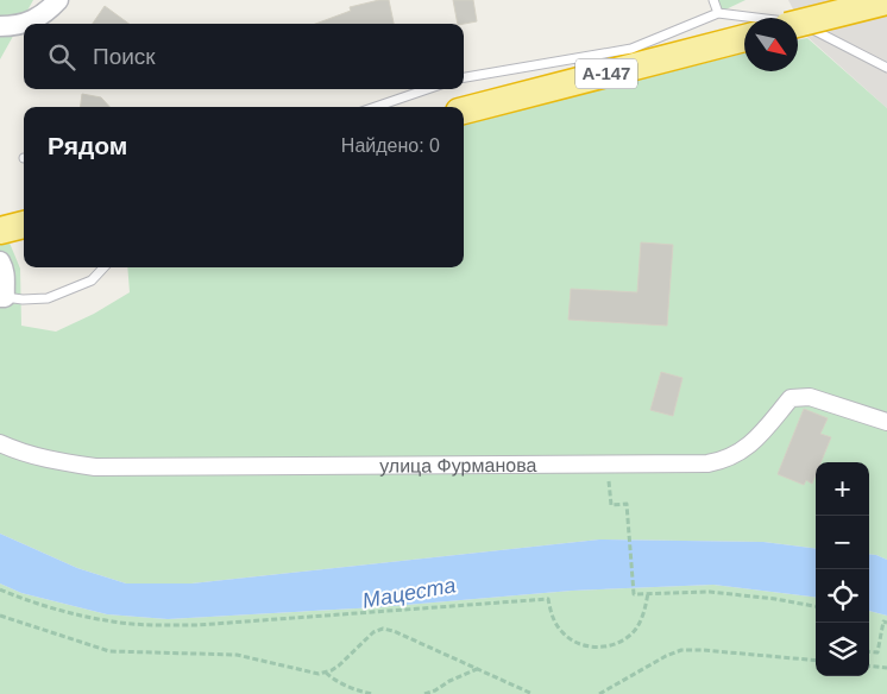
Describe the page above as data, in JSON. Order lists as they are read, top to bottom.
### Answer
{
  "streets": {
    "highway": ["А-147"],
    "street": ["улица Фурманова"]
  },
  "water": ["Мацеста"],
  "north": "bottom right",
  "page": {
    "search": "Поиск",
    "heading": ["Рядом", "Найдено: 0"],
    "map_buttons": ["+", "−"]
  }
}
